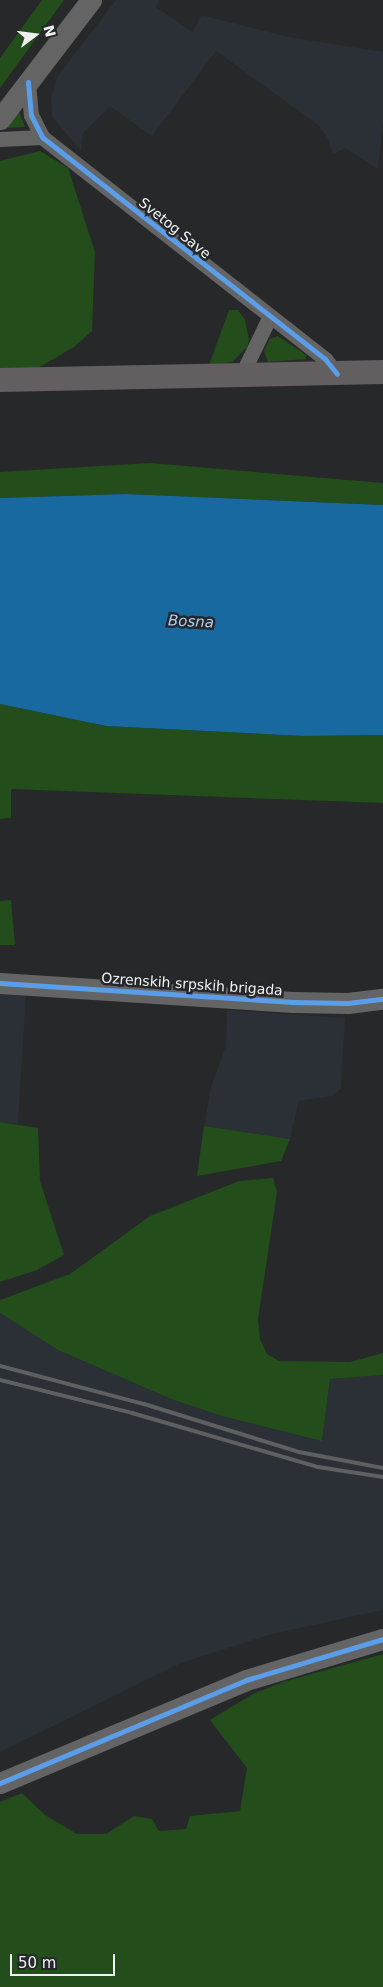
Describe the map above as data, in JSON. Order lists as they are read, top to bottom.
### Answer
{
  "streets": {
    "street": ["Svetog Save", "Ozrenskih srpskih brigada"]
  },
  "water": ["Bosna"],
  "scale_bar": "50 m",
  "north": "right"
}
